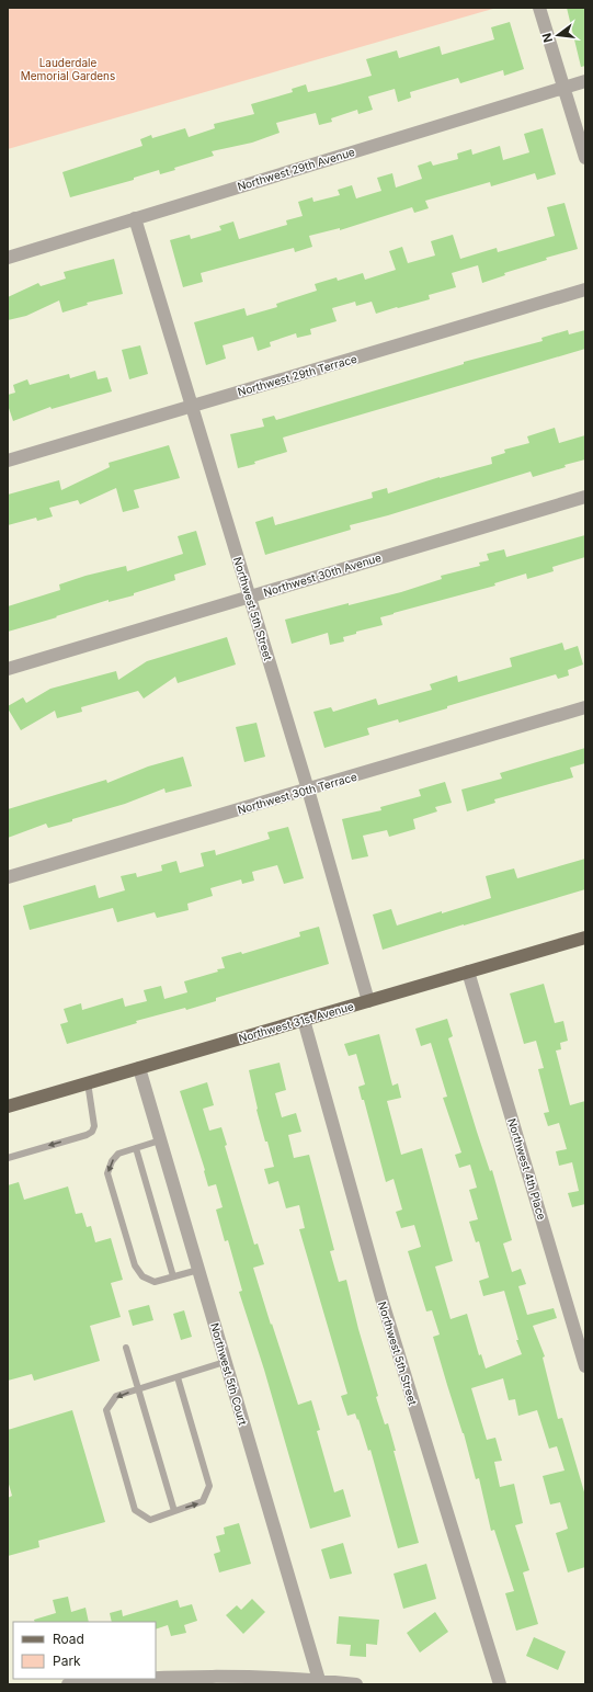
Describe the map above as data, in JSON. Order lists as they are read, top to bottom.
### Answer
{
  "streets": {
    "main road": ["Northwest 31st Avenue"],
    "street": [
      "Northwest 29th Avenue",
      "Northwest 29th Terrace",
      "Northwest 30th Avenue",
      "Northwest 5th Street",
      "Northwest 30th Terrace",
      "Northwest 4th Place",
      "Northwest 5th Court"
    ]
  },
  "crossings": [
    ["Northwest 29th Avenue", "Northwest 5th Street"],
    ["Northwest 29th Terrace", "Northwest 5th Street"],
    ["Northwest 30th Avenue", "Northwest 5th Street"],
    ["Northwest 5th Street", "Northwest 30th Terrace"],
    ["Northwest 5th Street", "Northwest 31st Avenue"],
    ["Northwest 31st Avenue", "Northwest 4th Place"],
    ["Northwest 31st Avenue", "Northwest 5th Court"]
  ],
  "parks": ["Lauderdale Memorial Gardens"],
  "legend": ["Road", "Park"],
  "north": "left"
}
